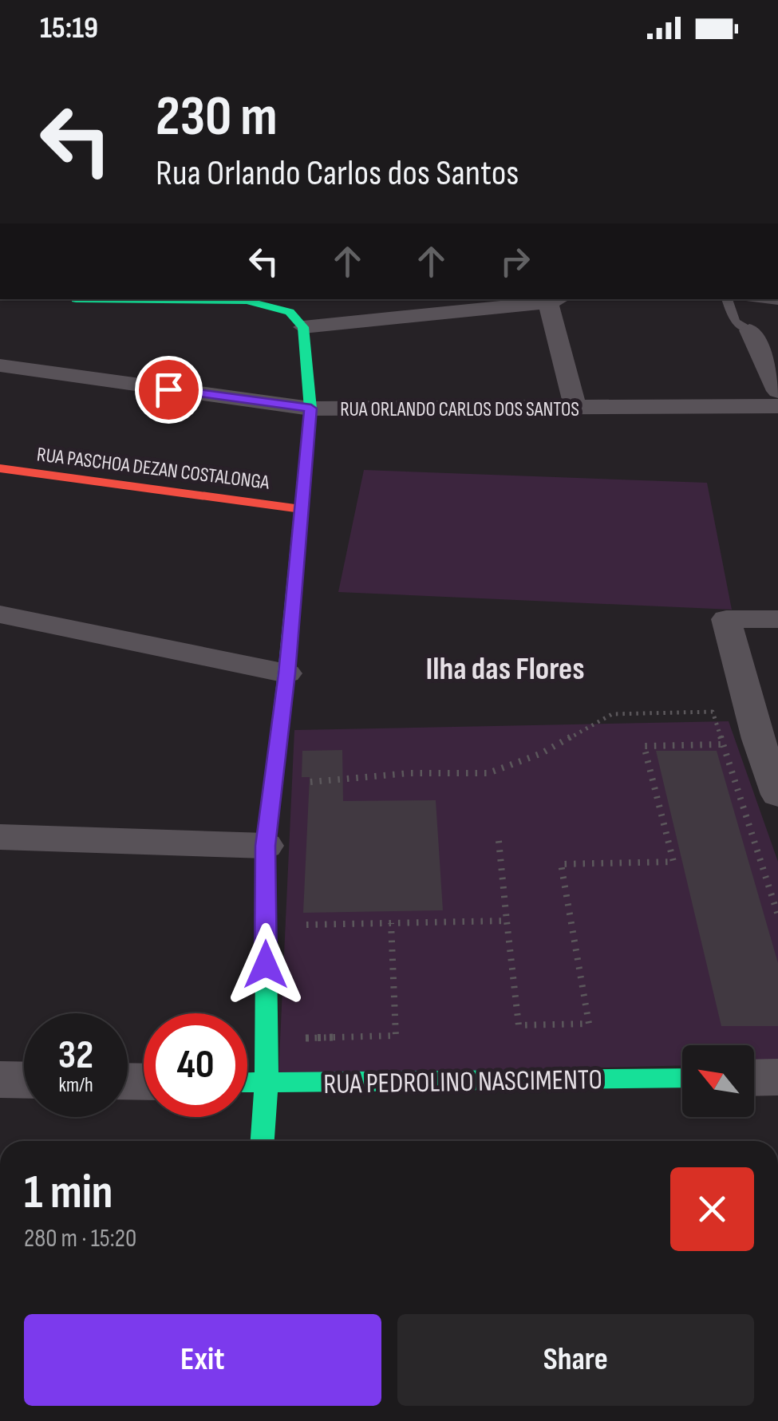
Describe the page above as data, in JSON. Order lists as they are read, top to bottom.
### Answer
{
  "streets": {
    "street": ["RUA ORLANDO CARLOS DOS SANTOS", "RUA PASCHOA DEZAN COSTALONGA", "RUA PEDROLINO NASCIMENTO"]
  },
  "districts": ["Ilha das Flores"],
  "north": "top left",
  "page": {
    "status": "15:19",
    "turn": ["230 m", "Rua Orlando Carlos dos Santos"],
    "speed": "32 km/h",
    "limit": "40",
    "heading": ["1 min", "280 m · 15:20"],
    "buttons": ["Exit", "Share"]
  }
}
